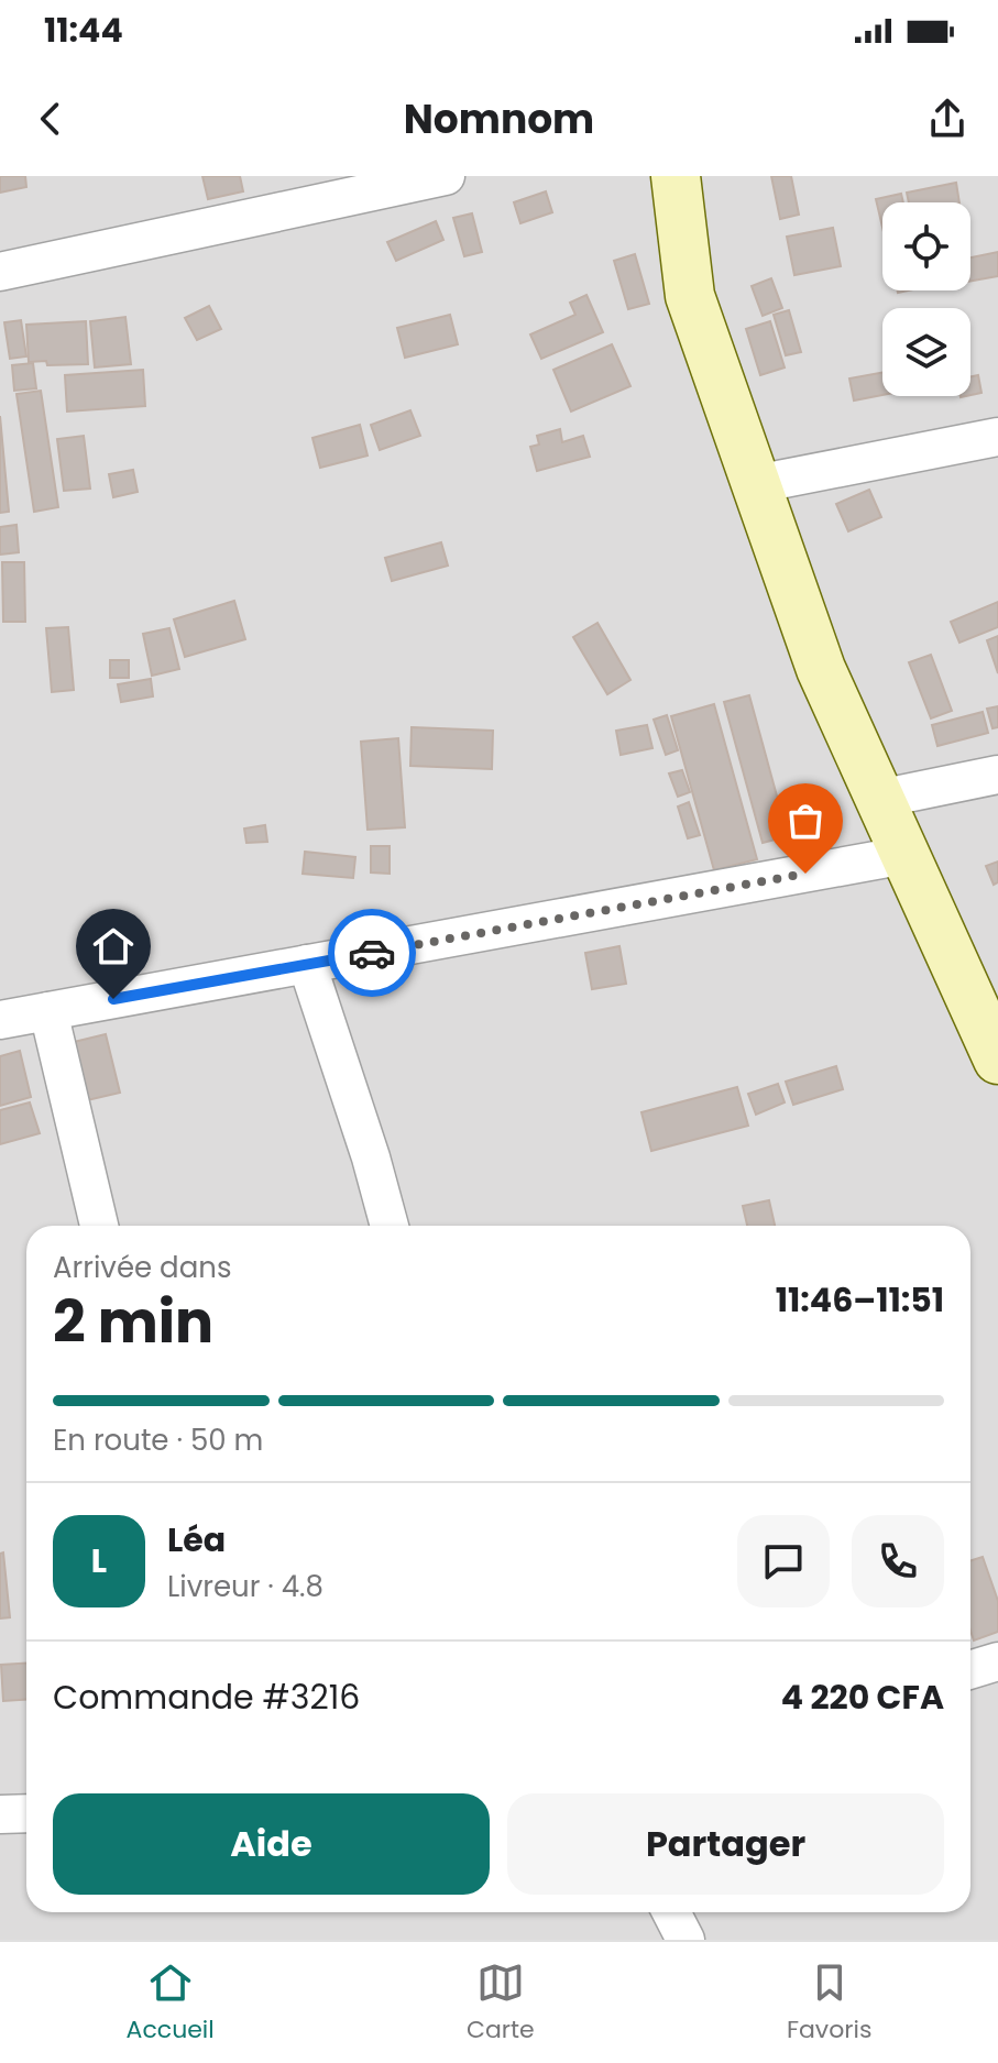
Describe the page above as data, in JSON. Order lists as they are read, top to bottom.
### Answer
{
  "page": {
    "status": "11:44",
    "header": "Nomnom",
    "heading": ["2 min", "Arrivée dans", "11:46–11:51"],
    "panel": [
      "Léa",
      "Livreur · 4.8",
      "Commande #3216",
      "4 220 CFA"
    ],
    "bar": "En route · 50 m",
    "round": "L",
    "buttons": ["Aide", "Partager"],
    "tabs": ["Accueil", "Carte", "Favoris"]
  }
}
